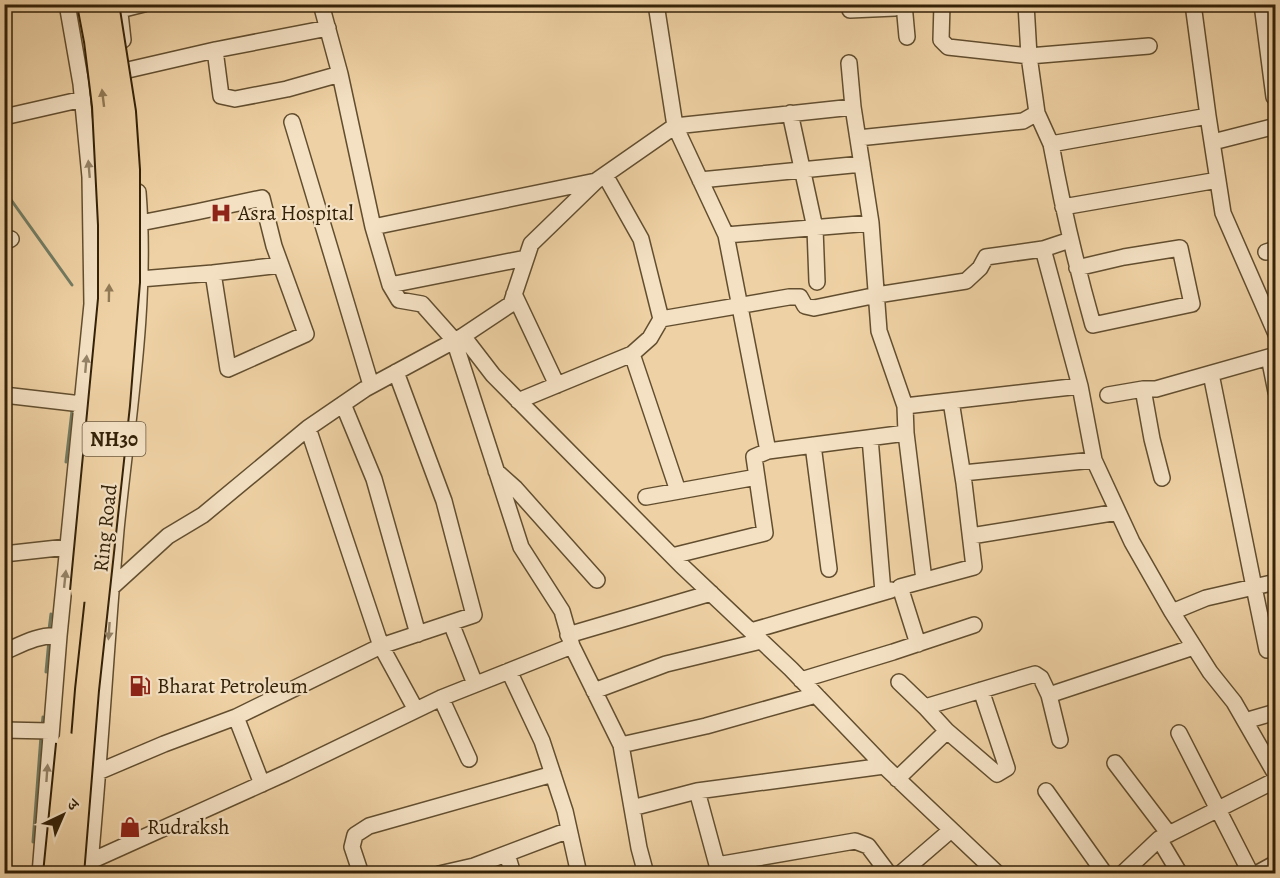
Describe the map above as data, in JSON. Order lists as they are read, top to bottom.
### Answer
{
  "streets": {
    "highway": ["NH30", "Ring Road"]
  },
  "places": {
    "hospital": ["Asra Hospital"],
    "fuel station": ["Bharat Petroleum"],
    "shop": ["Rudraksh"]
  },
  "north": "top right"
}
